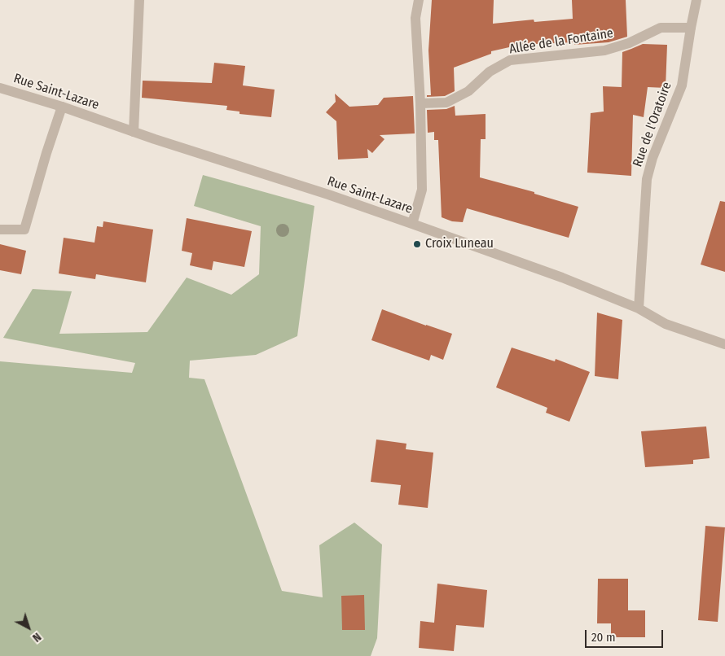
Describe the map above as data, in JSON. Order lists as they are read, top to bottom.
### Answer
{
  "streets": {
    "street": ["Allée de la Fontaine", "Rue Saint-Lazare", "Rue de l'Oratoire"]
  },
  "crossings": [
    ["Allée de la Fontaine", "Rue de l'Oratoire"],
    ["Rue Saint-Lazare", "Rue de l'Oratoire"]
  ],
  "places": ["Croix Luneau"],
  "scale_bar": "20 m",
  "north": "bottom right"
}
